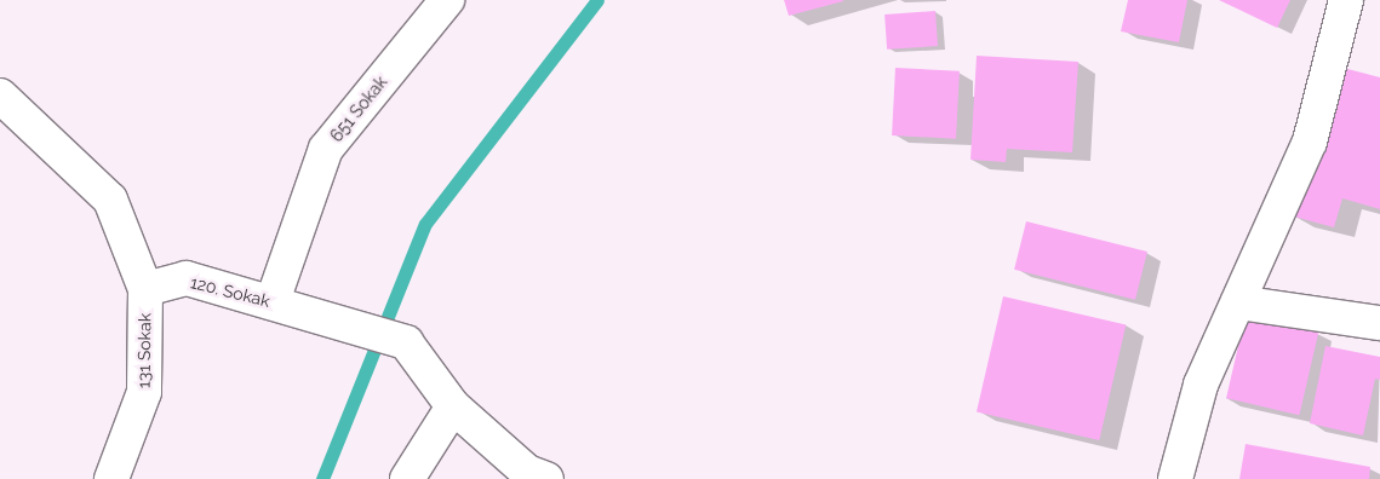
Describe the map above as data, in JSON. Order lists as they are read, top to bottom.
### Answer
{
  "streets": {
    "street": ["651 Sokak", "120. Sokak", "131 Sokak"]
  },
  "crossings": [
    ["651 Sokak", "120. Sokak"],
    ["120. Sokak", "131 Sokak"]
  ]
}
